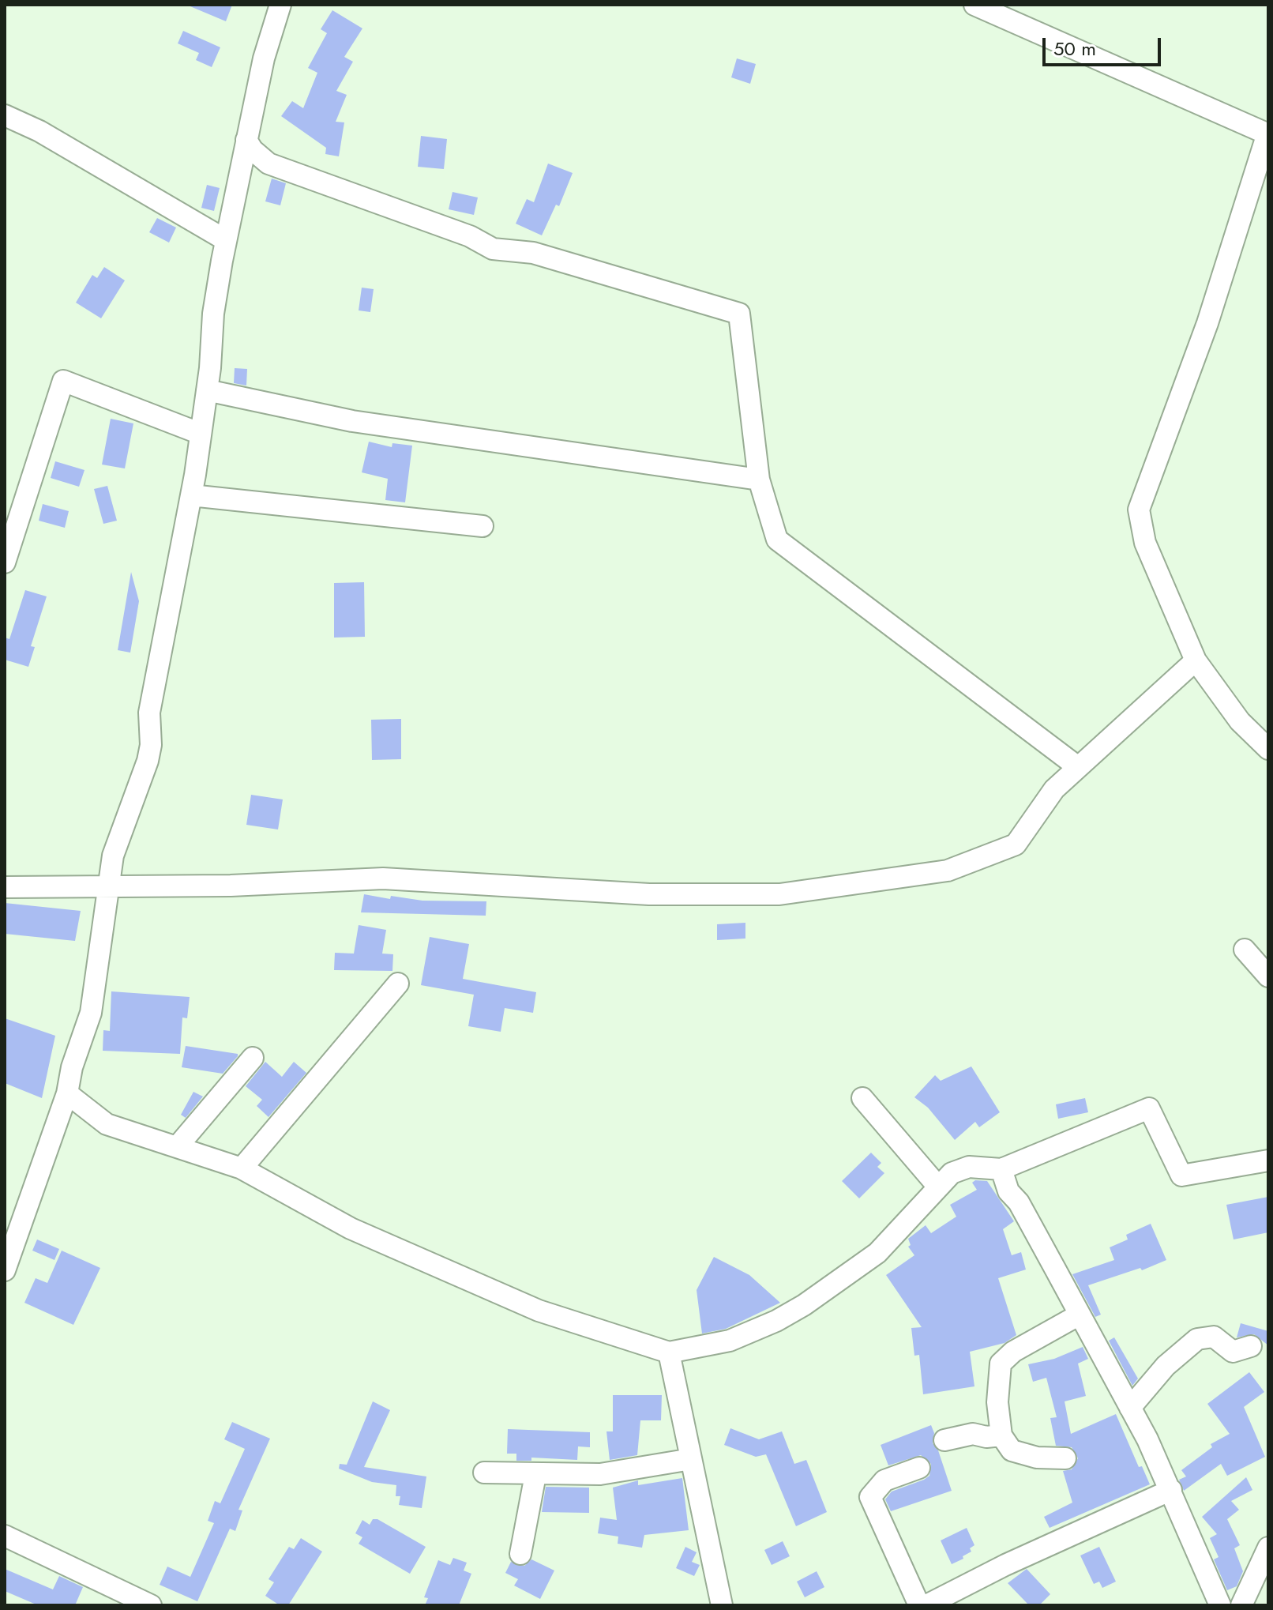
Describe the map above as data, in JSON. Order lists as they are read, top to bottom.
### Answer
{
  "scale_bar": "50 m"
}
